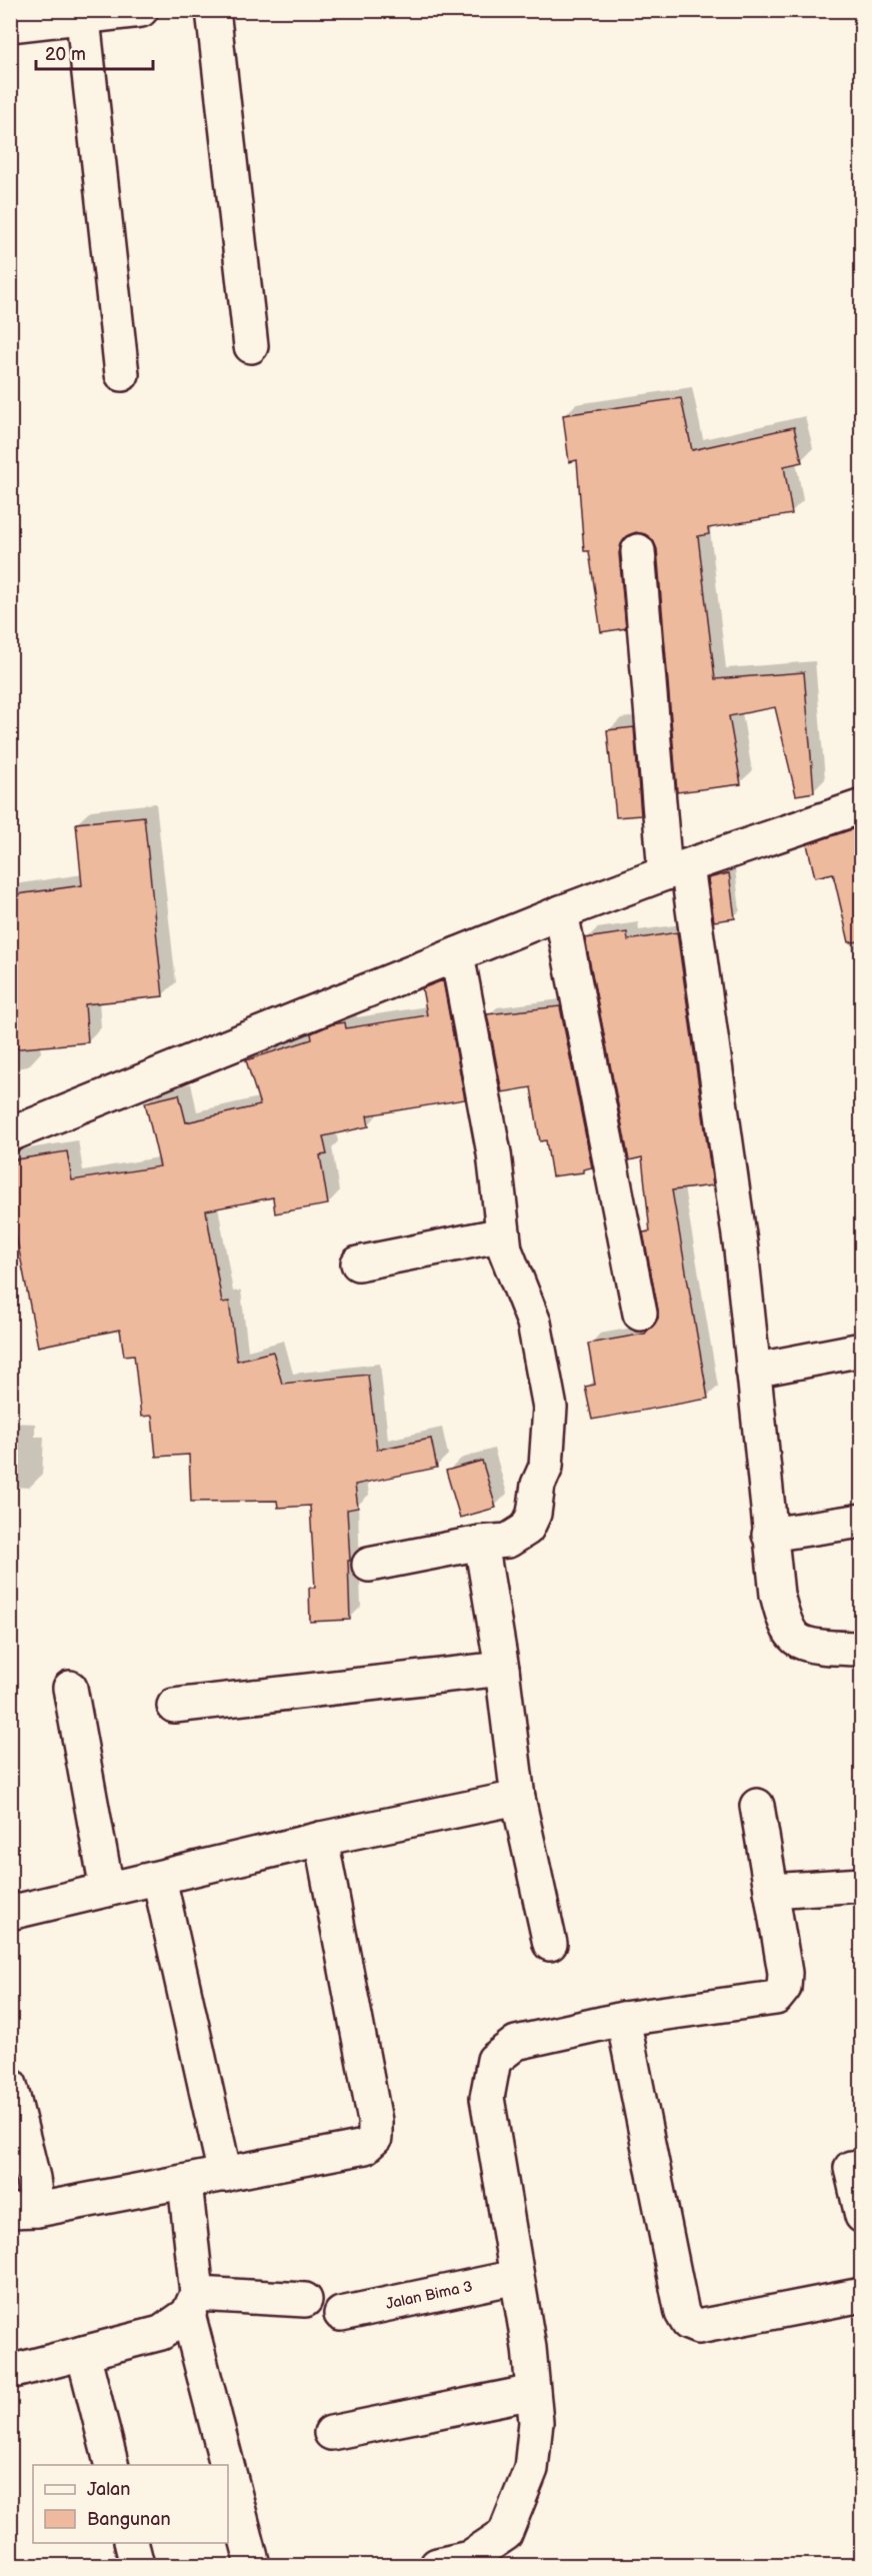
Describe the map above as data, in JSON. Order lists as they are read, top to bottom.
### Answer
{
  "streets": {
    "street": ["Jalan Bima 3"]
  },
  "legend": ["Jalan", "Bangunan"],
  "scale_bar": "20 m"
}
